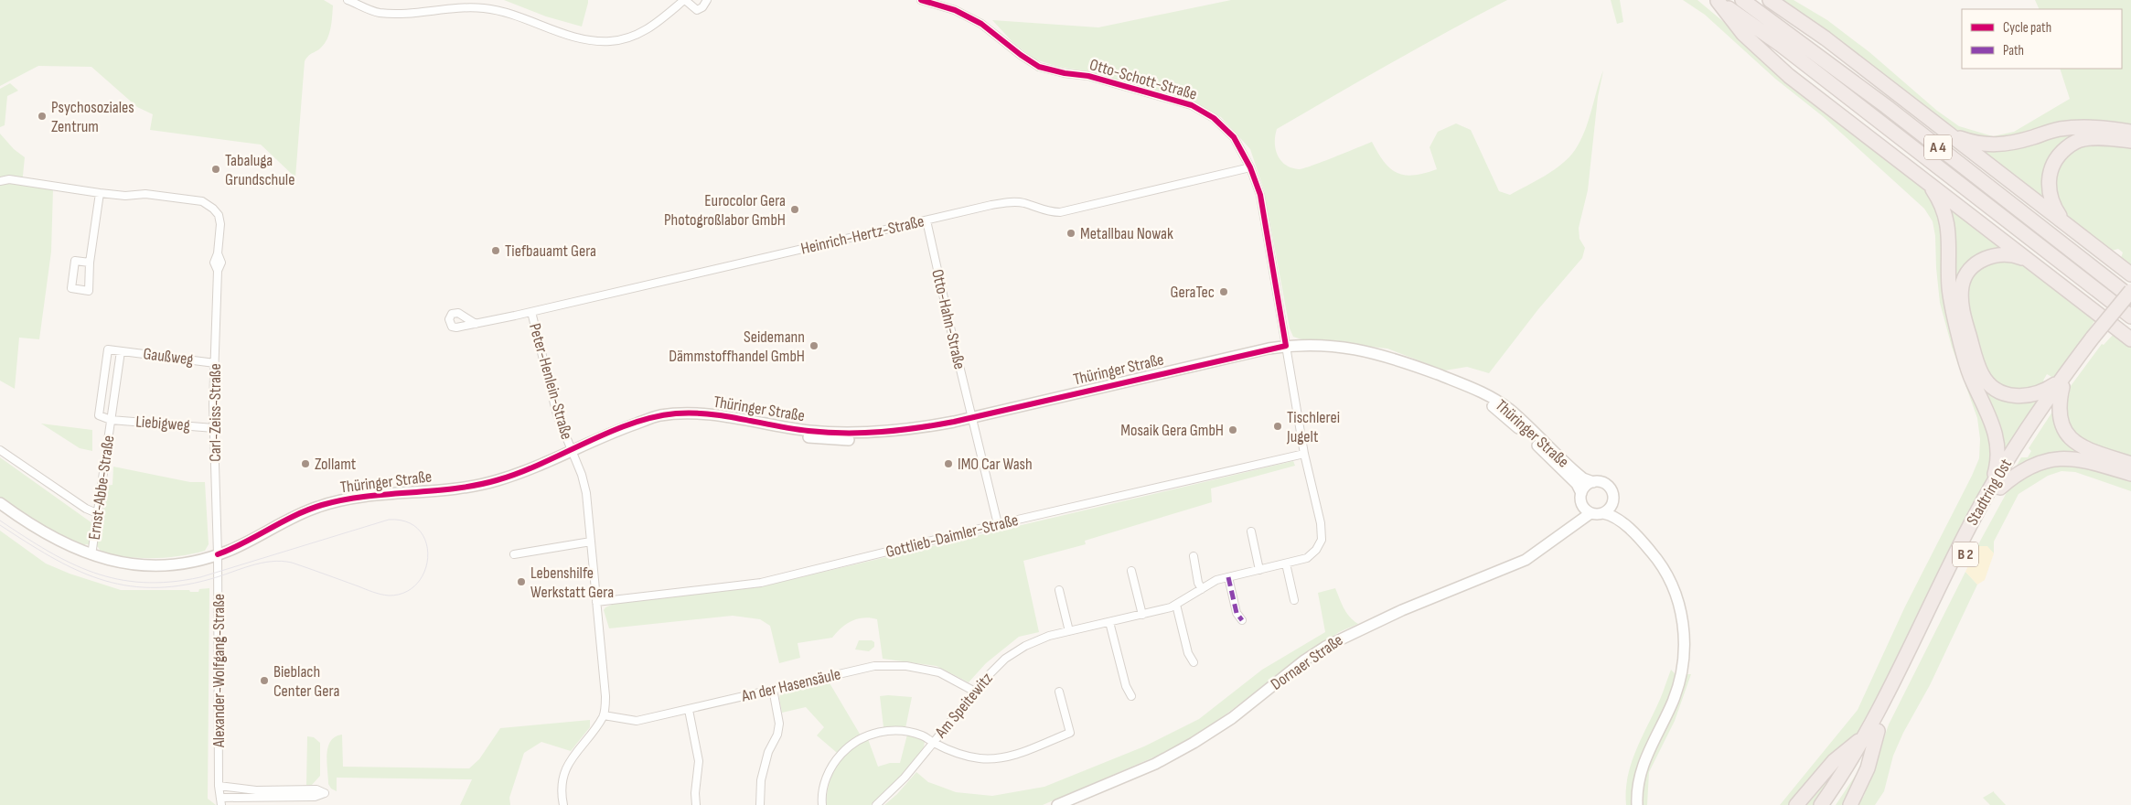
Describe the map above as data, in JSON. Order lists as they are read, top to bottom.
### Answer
{
  "streets": {
    "highway": ["A 4", "Stadtring Ost", "B 2"],
    "main road": ["Thüringer Straße", "Dornaer Straße"],
    "street": [
      "Otto-Schott-Straße",
      "Heinrich-Hertz-Straße",
      "Otto-Hahn-Straße",
      "Gaußweg",
      "Peter-Henlein-Straße",
      "Carl-Zeiss-Straße",
      "Liebigweg",
      "Ernst-Abbe-Straße",
      "Gottlieb-Daimler-Straße",
      "Alexander-Wolfgang-Straße",
      "An der Hasensäule",
      "Am Speitewitz"
    ]
  },
  "crossings": [
    ["Otto-Schott-Straße", "Heinrich-Hertz-Straße"],
    ["Otto-Schott-Straße", "Thüringer Straße"],
    ["Otto-Schott-Straße", "Gottlieb-Daimler-Straße"],
    ["Otto-Schott-Straße", "Am Speitewitz"],
    ["Heinrich-Hertz-Straße", "Otto-Hahn-Straße"],
    ["Heinrich-Hertz-Straße", "Peter-Henlein-Straße"],
    ["Otto-Hahn-Straße", "Thüringer Straße"],
    ["Otto-Hahn-Straße", "Gottlieb-Daimler-Straße"],
    ["Gaußweg", "Carl-Zeiss-Straße"],
    ["Gaußweg", "Ernst-Abbe-Straße"],
    ["Thüringer Straße", "Peter-Henlein-Straße"],
    ["Thüringer Straße", "Carl-Zeiss-Straße"],
    ["Thüringer Straße", "Ernst-Abbe-Straße"],
    ["Thüringer Straße", "Dornaer Straße"],
    ["Thüringer Straße", "Alexander-Wolfgang-Straße"],
    ["Peter-Henlein-Straße", "Gottlieb-Daimler-Straße"],
    ["Carl-Zeiss-Straße", "Liebigweg"],
    ["Carl-Zeiss-Straße", "Alexander-Wolfgang-Straße"],
    ["Liebigweg", "Ernst-Abbe-Straße"],
    ["Stadtring Ost", "B 2"],
    ["Gottlieb-Daimler-Straße", "Am Speitewitz"],
    ["An der Hasensäule", "Am Speitewitz"]
  ],
  "places": [
    "Psychosoziales Zentrum",
    "Tabaluga Grundschule",
    "Eurocolor Gera Photogroßlabor GmbH",
    "Metallbau Nowak",
    "Tiefbauamt Gera",
    "GeraTec",
    "Seidemann Dämmstoffhandel GmbH",
    "Tischlerei Jugelt",
    "Mosaik Gera GmbH",
    "Zollamt",
    "IMO Car Wash",
    "Lebenshilfe Werkstatt Gera",
    "Bieblach Center Gera"
  ],
  "legend": ["Cycle path", "Path"]
}
